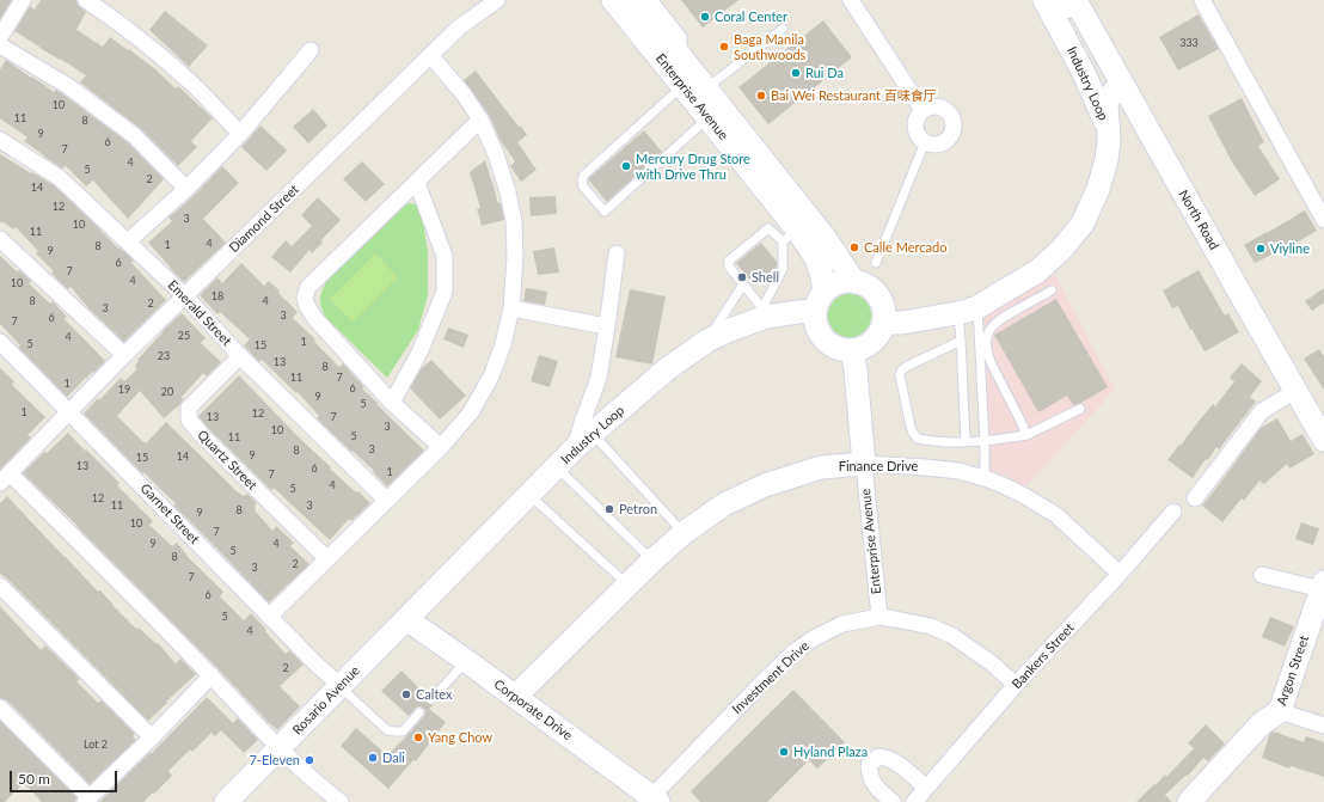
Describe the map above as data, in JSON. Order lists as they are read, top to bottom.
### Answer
{
  "streets": {
    "main road": [
      "Industry Loop",
      "Enterprise Avenue",
      "North Road",
      "Finance Drive",
      "Argon Street",
      "Rosario Avenue",
      "Corporate Drive"
    ],
    "street": [
      "Diamond Street",
      "Emerald Street",
      "Quartz Street",
      "Garnet Street",
      "Bankers Street",
      "Investment Drive"
    ]
  },
  "crossings": [
    ["Industry Loop", "Enterprise Avenue"],
    ["Industry Loop", "Rosario Avenue"],
    ["Industry Loop", "Corporate Drive"],
    ["Enterprise Avenue", "Finance Drive"],
    ["Enterprise Avenue", "Investment Drive"],
    ["Diamond Street", "Emerald Street"],
    ["Diamond Street", "Garnet Street"],
    ["Emerald Street", "Quartz Street"],
    ["Finance Drive", "Bankers Street"],
    ["Finance Drive", "Corporate Drive"],
    ["Garnet Street", "Rosario Avenue"],
    ["Bankers Street", "Investment Drive"],
    ["Investment Drive", "Corporate Drive"],
    ["Rosario Avenue", "Corporate Drive"]
  ],
  "places": [
    "Coral Center",
    "Baga Manila Southwoods",
    "Rui Da",
    "Bai Wei Restaurant 百味食厅",
    "Mercury Drug Store with Drive Thru",
    "Calle Mercado",
    "Viyline",
    "Shell",
    "Petron",
    "Caltex",
    "Yang Chow",
    "Hyland Plaza",
    "Dali",
    "7-Eleven"
  ],
  "house_numbers": [
    "333",
    "10",
    "11",
    "8",
    "9",
    "6",
    "7",
    "4",
    "5",
    "2",
    "14",
    "12",
    "3",
    "10",
    "11",
    "4",
    "1",
    "8",
    "9",
    "6",
    "7",
    "4",
    "10",
    "18",
    "8",
    "4",
    "2",
    "3",
    "3",
    "6",
    "7",
    "25",
    "4",
    "1",
    "5",
    "15",
    "23",
    "13",
    "8",
    "11",
    "7",
    "1",
    "6",
    "19",
    "20",
    "9",
    "5",
    "1",
    "12",
    "13",
    "7",
    "3",
    "10",
    "5",
    "11",
    "3",
    "8",
    "9",
    "14",
    "15",
    "13",
    "6",
    "1",
    "7",
    "4",
    "5",
    "12",
    "11",
    "3",
    "8",
    "9",
    "10",
    "7",
    "9",
    "4",
    "5",
    "8",
    "2",
    "3",
    "7",
    "6",
    "5",
    "4",
    "2",
    "Lot 2"
  ],
  "scale_bar": "50 m"
}
